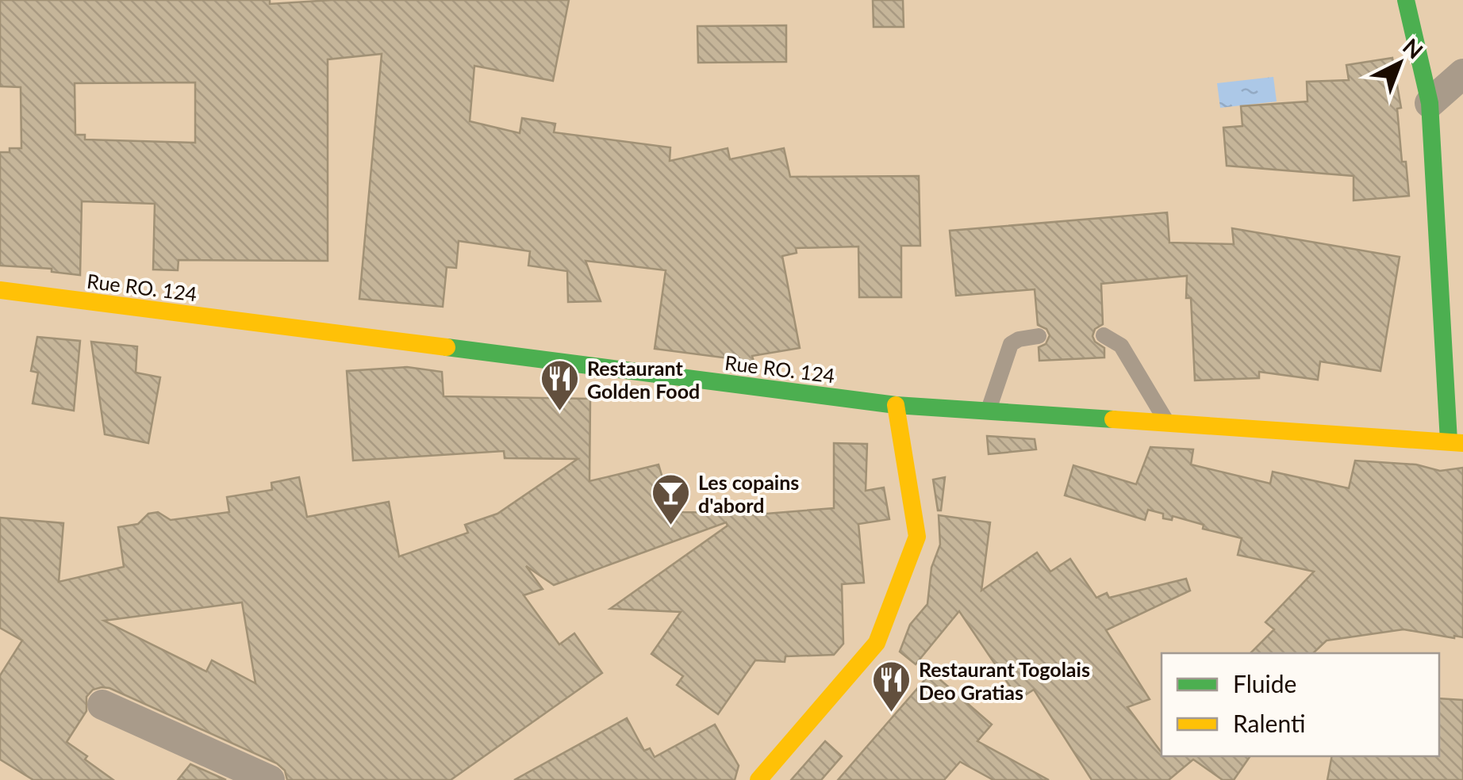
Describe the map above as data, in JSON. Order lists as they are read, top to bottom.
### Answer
{
  "streets": {
    "street": ["Rue RO. 124"]
  },
  "places": {
    "restaurant": ["Restaurant Golden Food", "Restaurant Togolais Deo Gratias"],
    "bar": ["Les copains d'abord"]
  },
  "legend": ["Fluide", "Ralenti"],
  "north": "top right"
}
